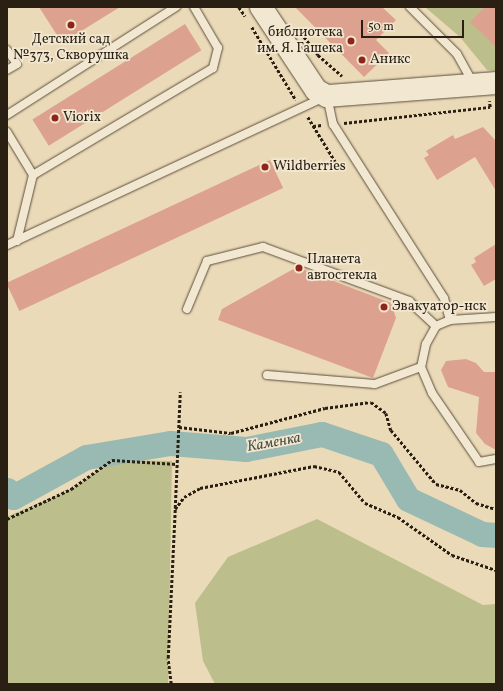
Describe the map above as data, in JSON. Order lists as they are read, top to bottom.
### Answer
{
  "water": ["Каменка"],
  "places": [
    "Детский сад №373, Скворушка",
    "библиотека им. Я. Гашека",
    "Аникс",
    "Viorix",
    "Wildberries",
    "Планета автостекла",
    "Эвакуатор-нск"
  ],
  "scale_bar": "50 m"
}
